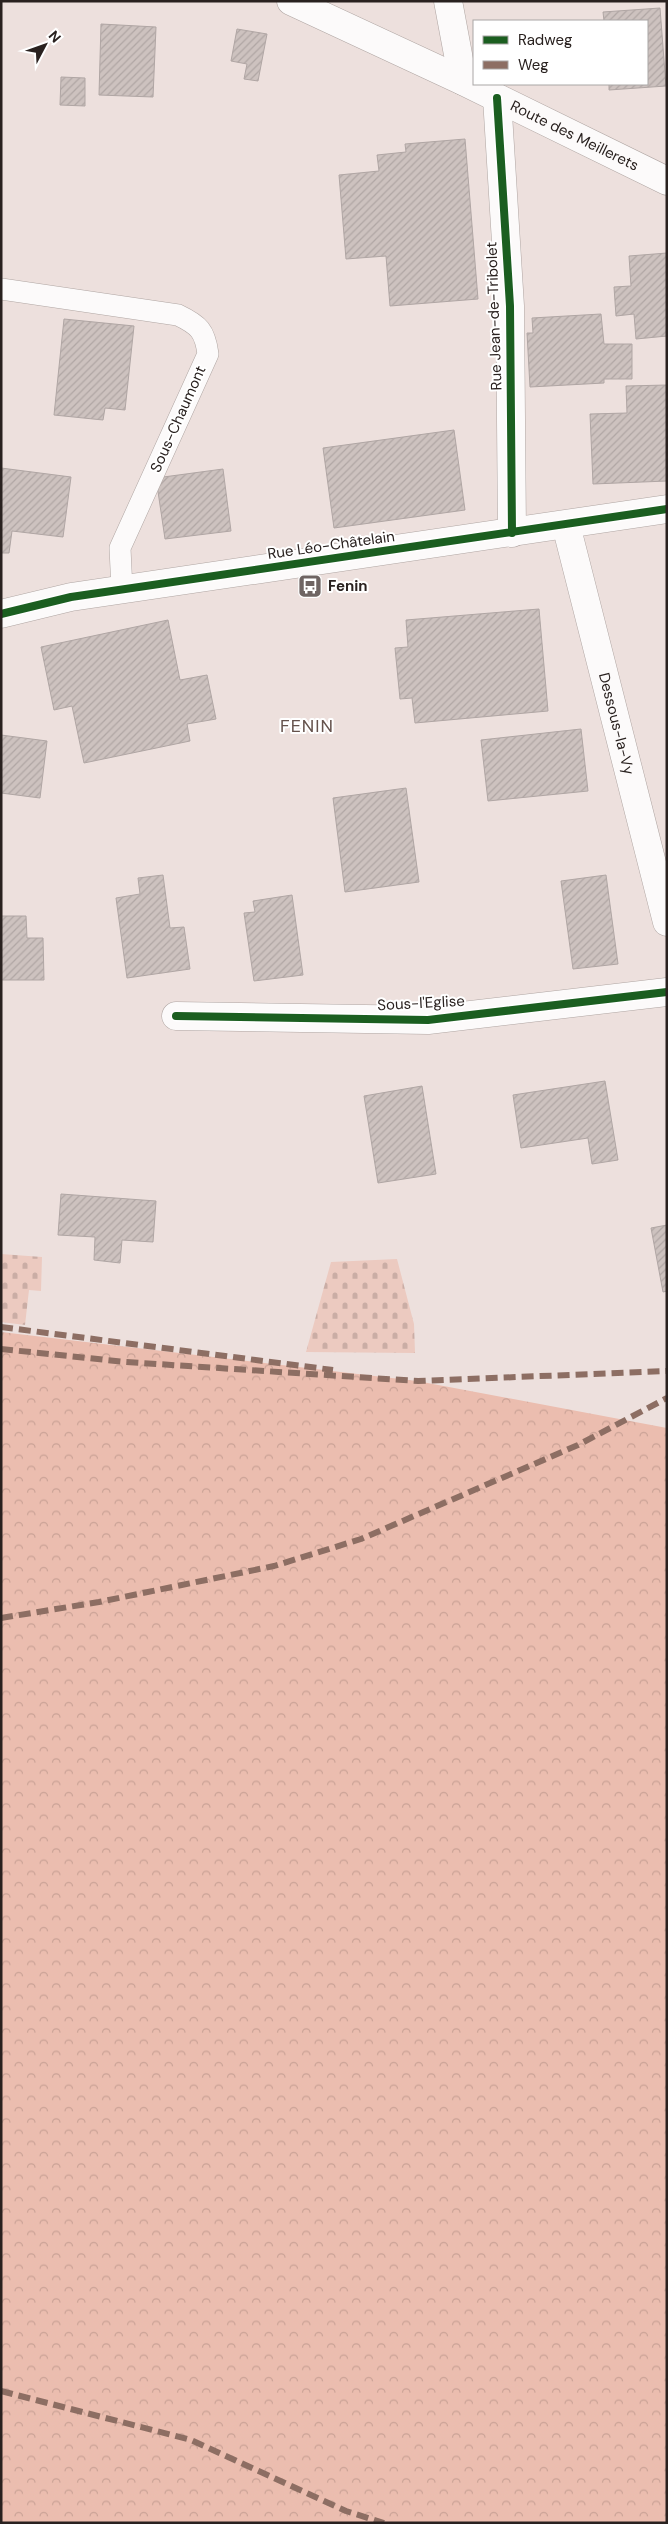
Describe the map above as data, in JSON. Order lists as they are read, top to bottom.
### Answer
{
  "streets": {
    "street": [
      "Route des Meillerets",
      "Rue Jean-de-Tribolet",
      "Rue Léo-Châtelain",
      "Dessous-la-Vy",
      "Sous-l'Eglise"
    ],
    "lane": ["Sous-Chaumont"]
  },
  "crossings": [
    ["Route des Meillerets", "Rue Jean-de-Tribolet"],
    ["Rue Jean-de-Tribolet", "Rue Léo-Châtelain"],
    ["Sous-Chaumont", "Rue Léo-Châtelain"],
    ["Rue Léo-Châtelain", "Dessous-la-Vy"]
  ],
  "districts": ["FENIN"],
  "places": {
    "bus stop": ["Fenin"]
  },
  "legend": ["Radweg", "Weg"],
  "north": "top right"
}
